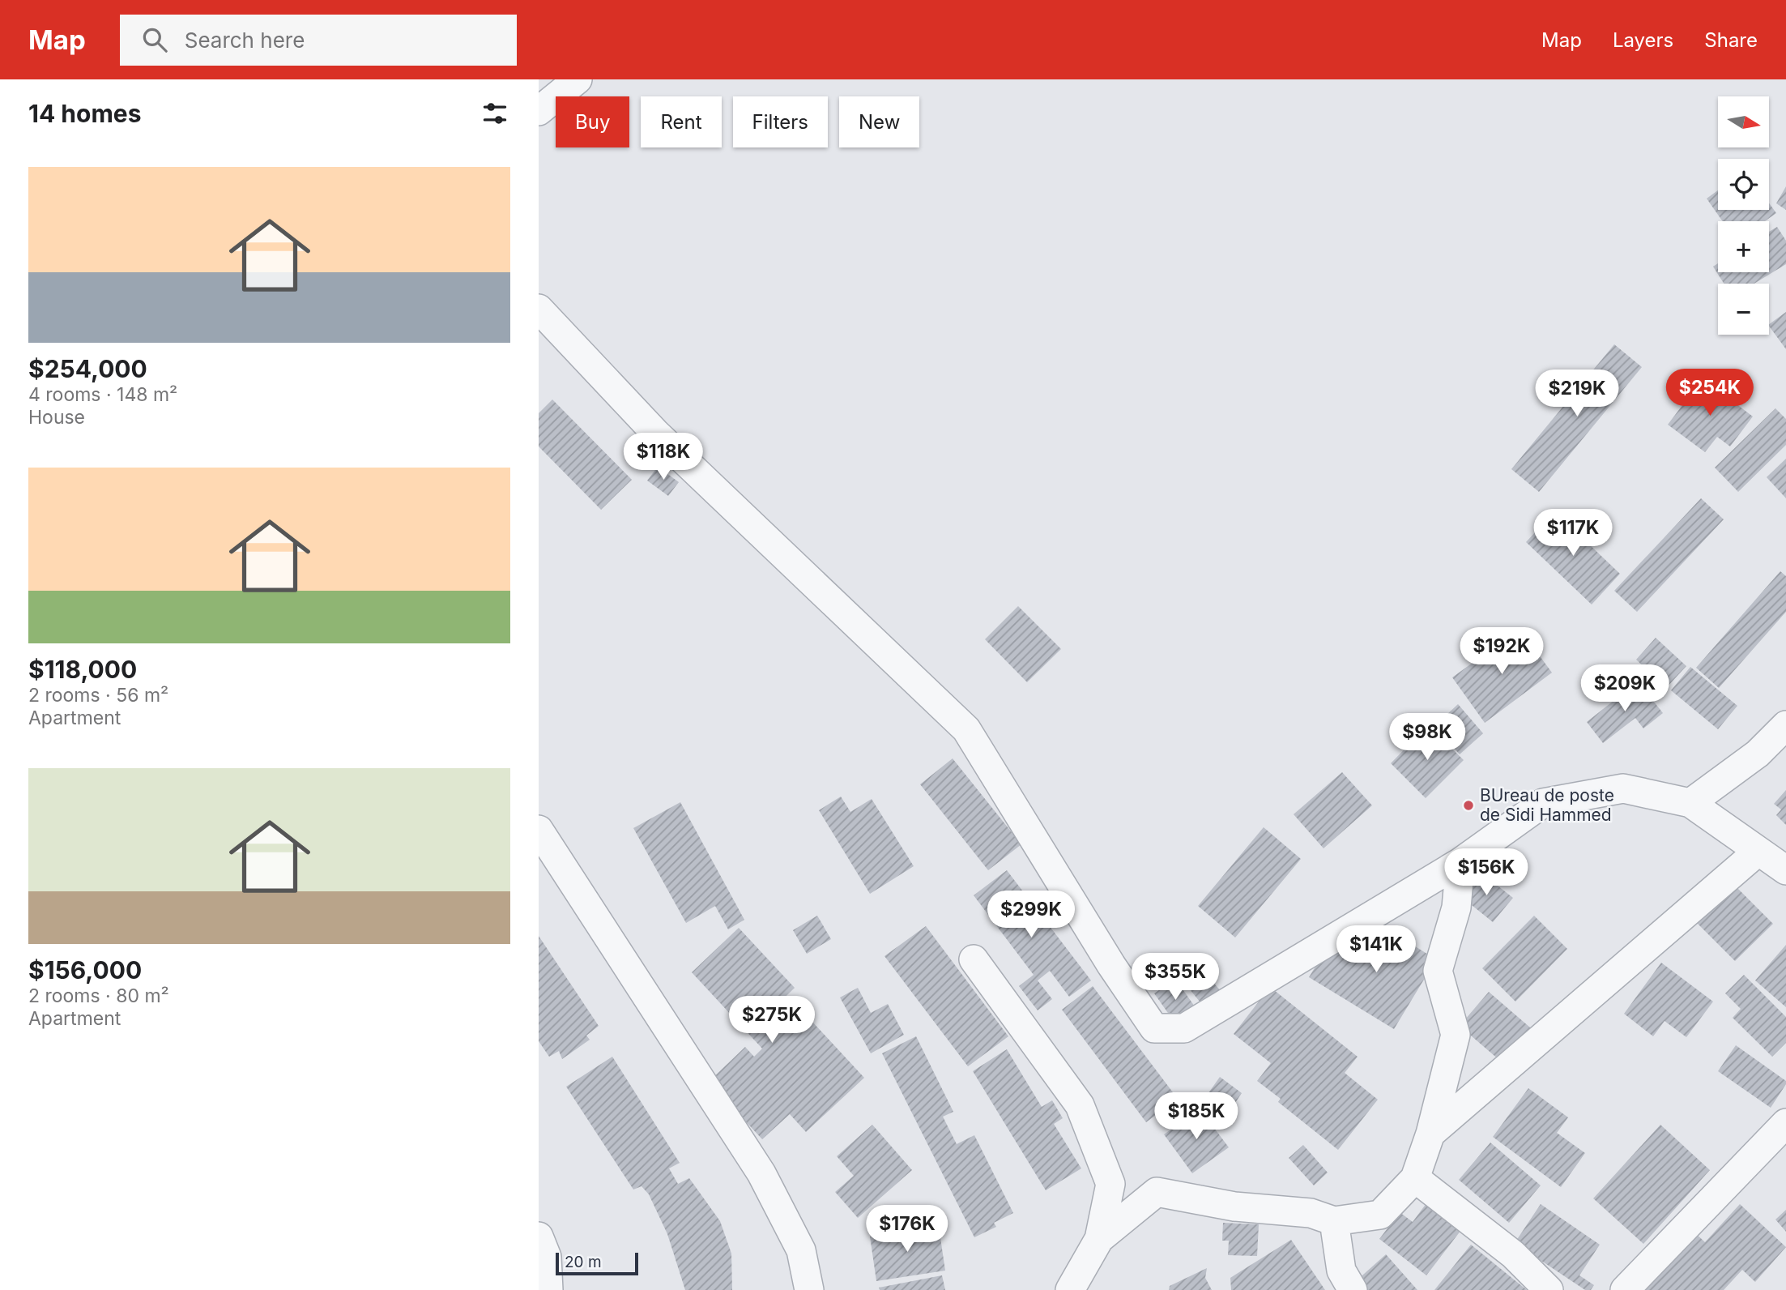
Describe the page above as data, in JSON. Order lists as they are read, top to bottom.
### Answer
{
  "places": ["BUreau de poste de Sidi Hammed"],
  "scale_bar": "20 m",
  "north": "right",
  "page": {
    "header": "Map",
    "search": "Search here",
    "nav": ["Map", "Layers", "Share"],
    "heading": "14 homes",
    "map_buttons": ["+", "−"],
    "chip": [
      "Buy",
      "Rent",
      "Filters",
      "New"
    ],
    "list": [
      {
        "name": "$254,000",
        "note": "4 rooms · 148 m² · House"
      },
      {
        "name": "$118,000",
        "note": "2 rooms · 56 m² · Apartment"
      },
      {
        "name": "$156,000",
        "note": "2 rooms · 80 m² · Apartment"
      }
    ],
    "price": [
      "$254K",
      "$219K",
      "$118K",
      "$117K",
      "$192K",
      "$209K",
      "$98K",
      "$156K",
      "$299K",
      "$141K",
      "$355K",
      "$275K",
      "$185K",
      "$176K"
    ],
    "scale": "20 m"
  }
}
